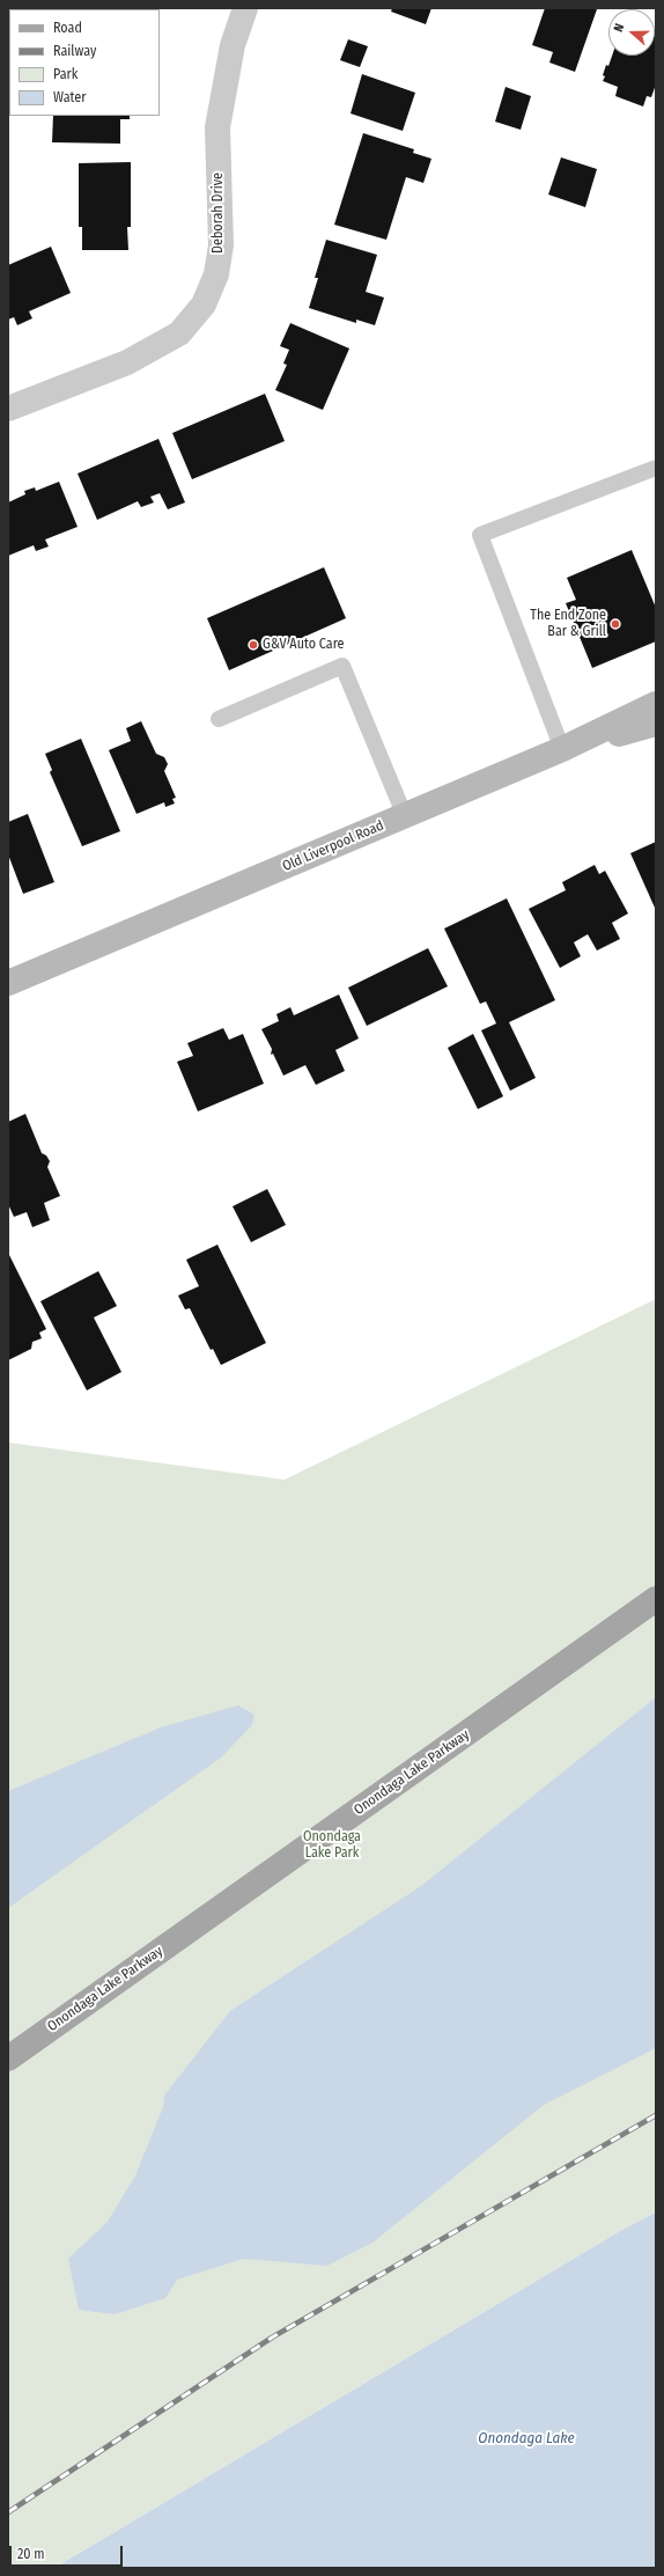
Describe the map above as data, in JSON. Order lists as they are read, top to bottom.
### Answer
{
  "streets": {
    "main road": ["Old Liverpool Road", "Onondaga Lake Parkway"],
    "street": ["Deborah Drive"]
  },
  "water": ["Onondaga Lake"],
  "parks": ["Onondaga Lake Park"],
  "places": ["The End Zone Bar & Grill", "G&V Auto Care"],
  "legend": [
    "Road",
    "Railway",
    "Park",
    "Water"
  ],
  "scale_bar": "20 m",
  "north": "left"
}
